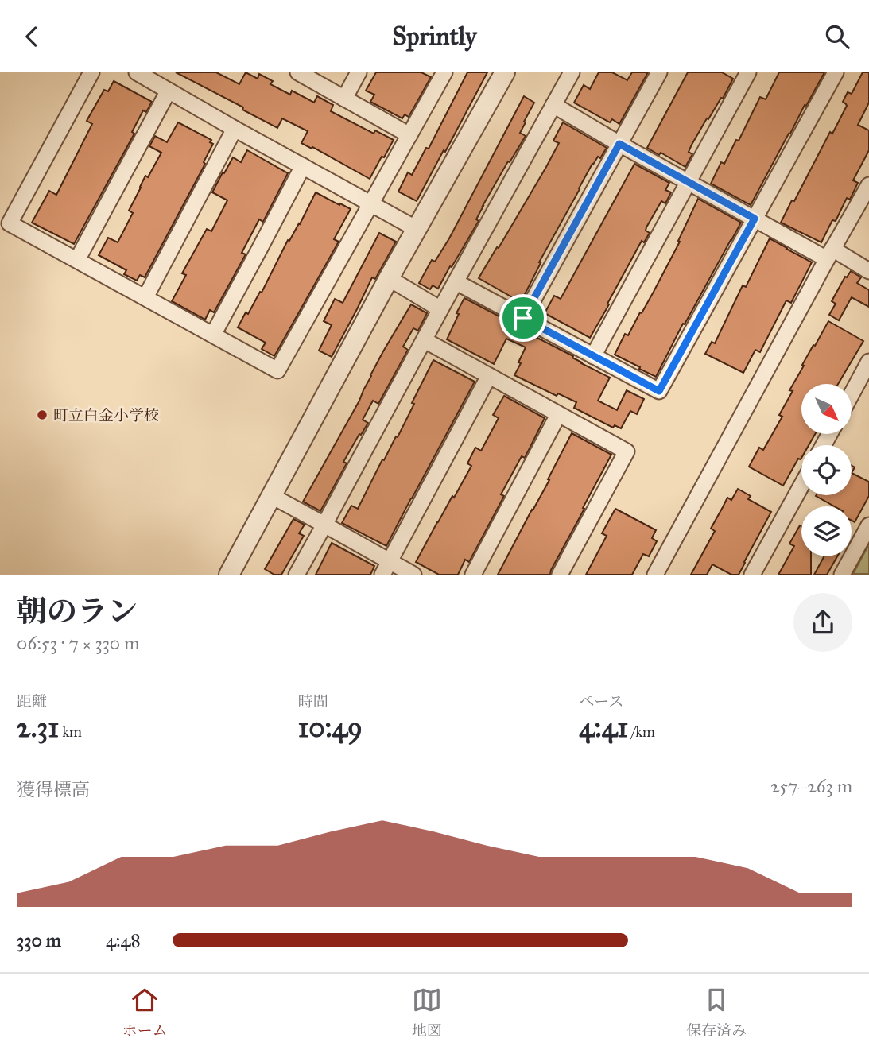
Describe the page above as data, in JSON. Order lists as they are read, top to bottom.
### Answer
{
  "places": ["町立白金小学校"],
  "north": "bottom right",
  "page": {
    "header": "Sprintly",
    "heading": ["朝のラン", "06:53 · 7 × 330 m"],
    "stats": [
      ["距離", "2.31 km"],
      ["時間", "10:49"],
      ["ペース", "4:41 /km"]
    ],
    "chart": ["獲得標高", "257–263 m"],
    "list": [
      {
        "name": "330 m",
        "note": "4:48"
      }
    ],
    "tabs": ["ホーム", "地図", "保存済み"]
  }
}
